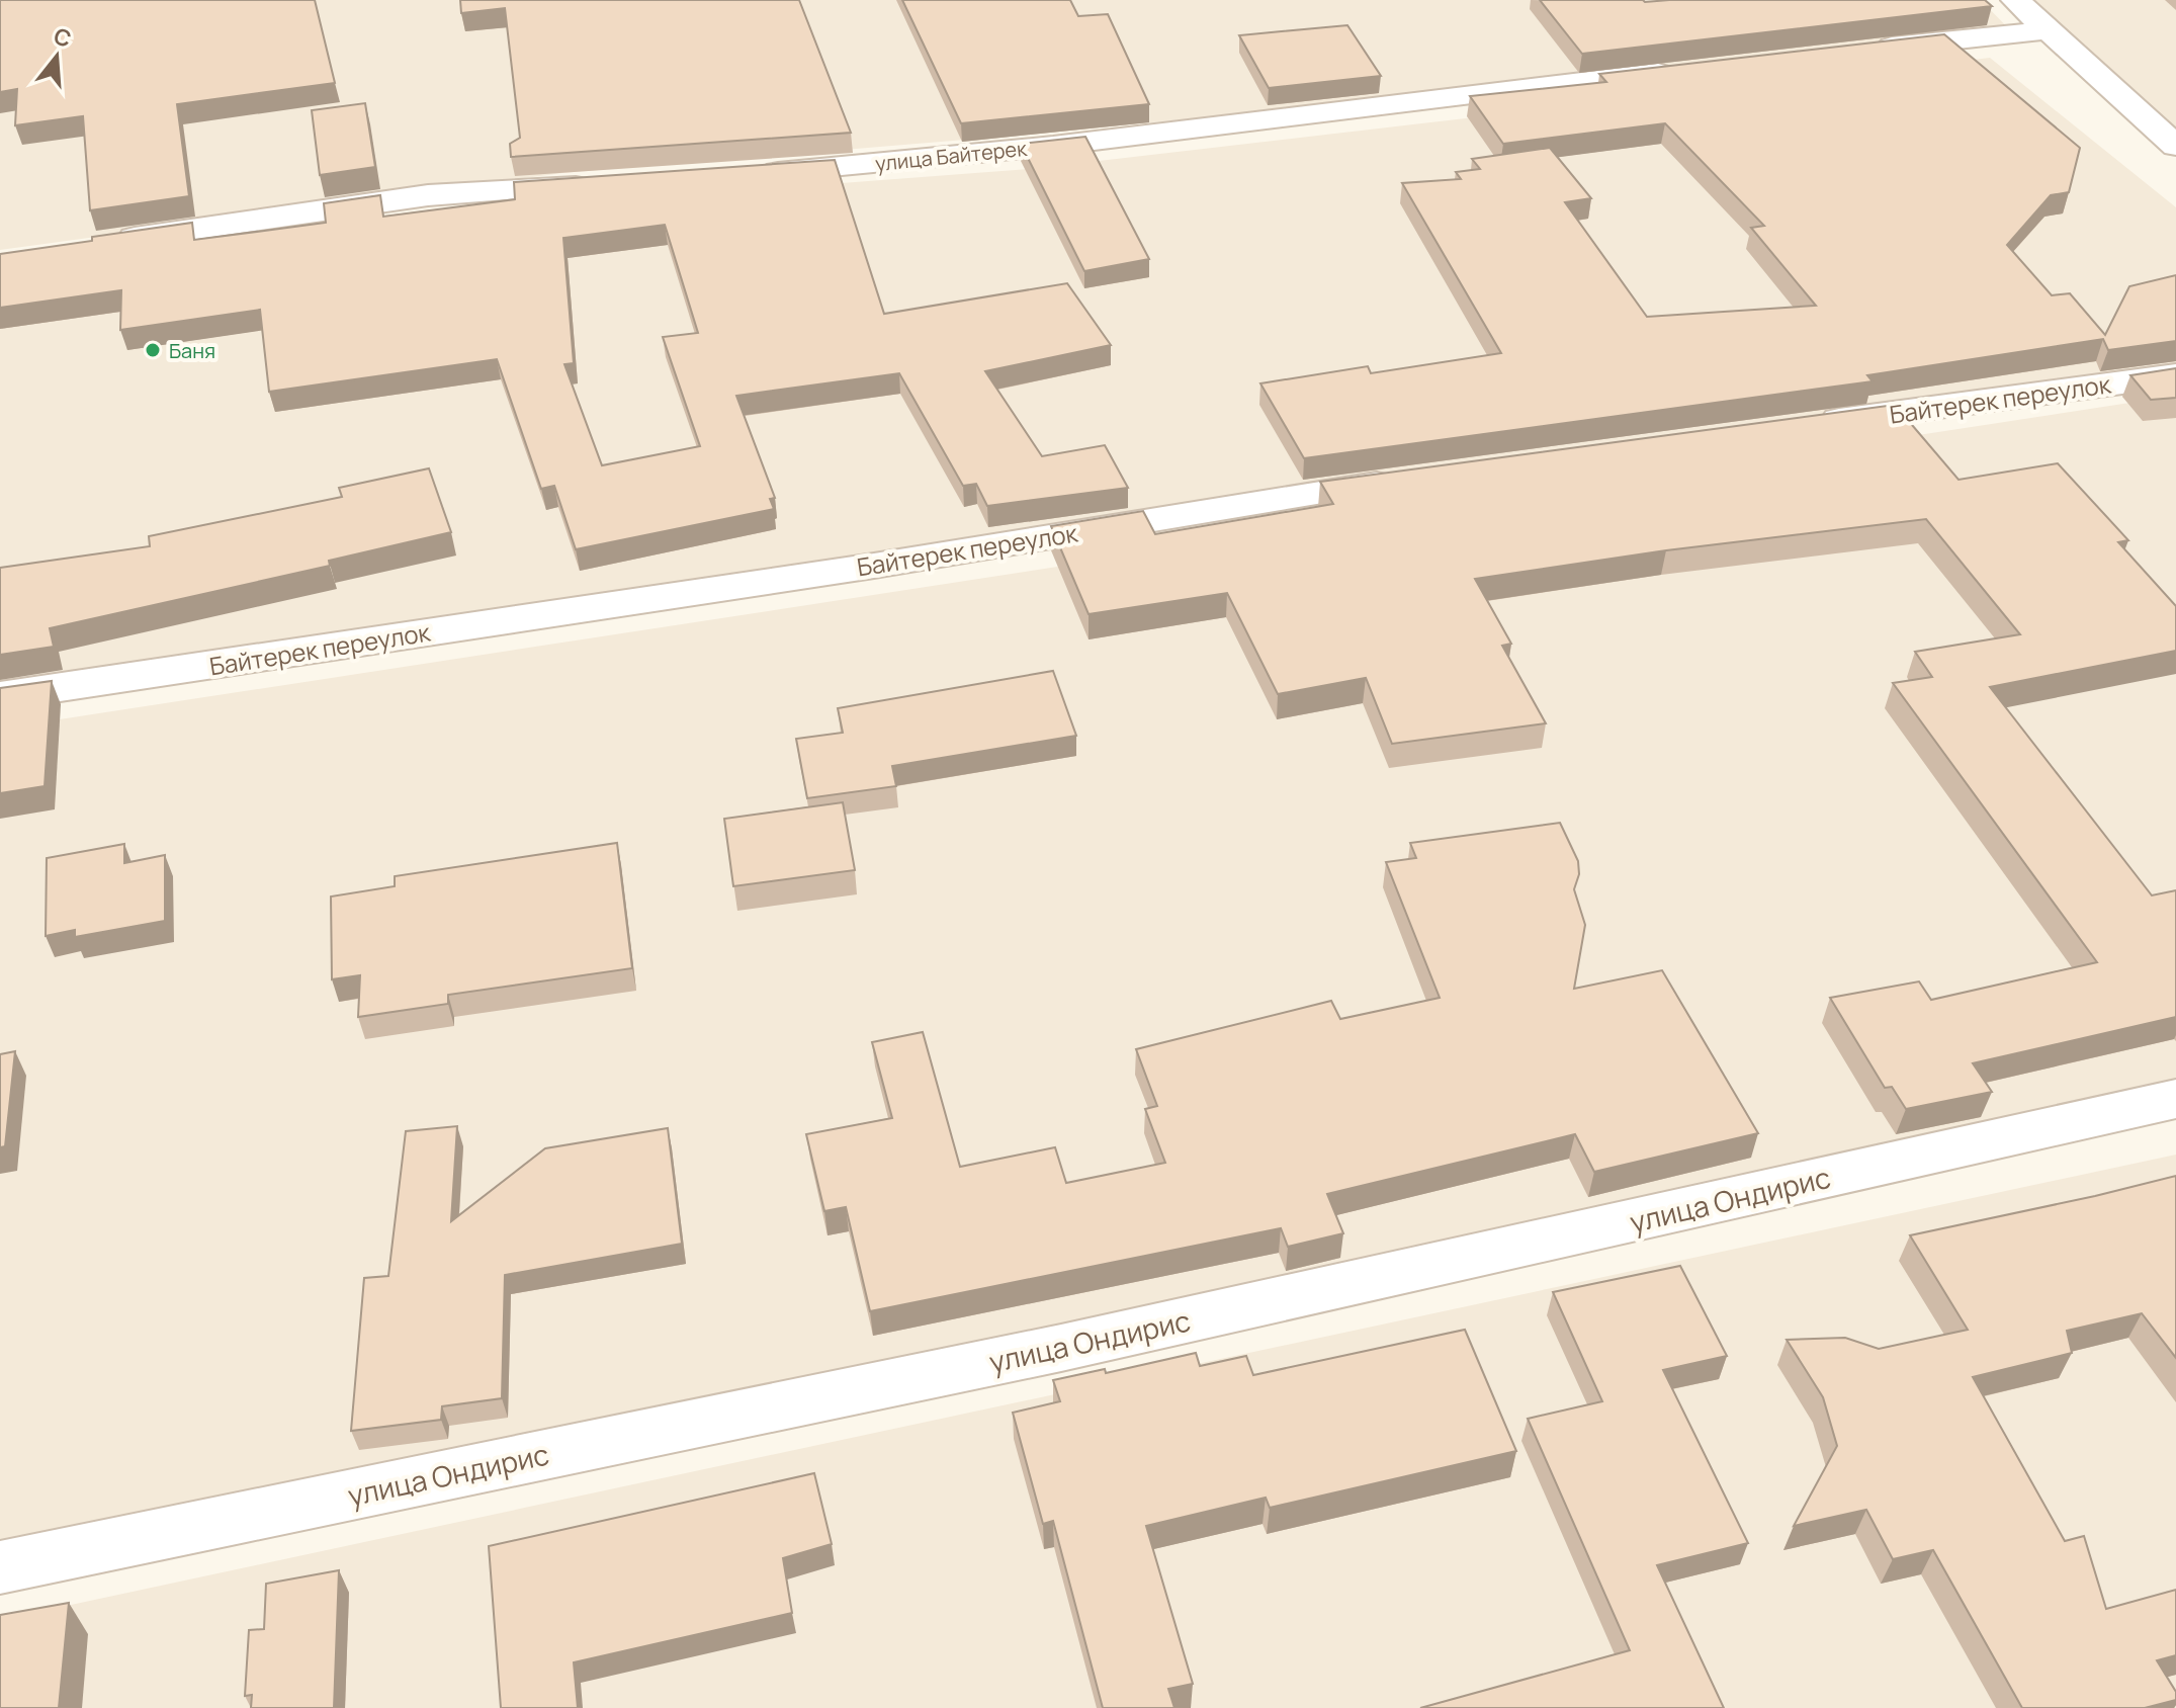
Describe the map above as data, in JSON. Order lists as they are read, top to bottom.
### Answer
{
  "streets": {
    "street": ["улица Байтерек", "Байтерек переулок", "улица Ондирис"]
  },
  "places": ["Баня"],
  "north": "top"
}
